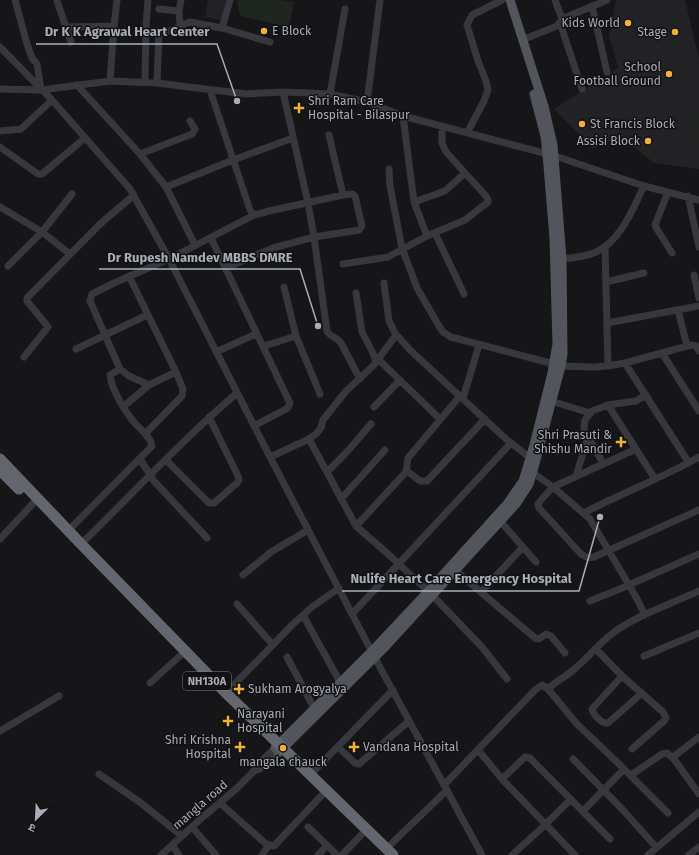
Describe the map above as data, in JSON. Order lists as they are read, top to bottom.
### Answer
{
  "streets": {
    "highway": ["NH130A"],
    "street": ["mangla road"]
  },
  "crossings": [
    ["NH130A", "mangla road"]
  ],
  "places": {
    "other": [
      "Kids World",
      "E Block",
      "Stage",
      "School Football Ground",
      "Dr K K Agrawal Heart Center",
      "St Francis Block",
      "Assisi Block",
      "Dr Rupesh Namdev MBBS DMRE",
      "Nulife Heart Care Emergency Hospital",
      "mangala chauck"
    ],
    "health": [
      "Shri Ram Care Hospital - Bilaspur",
      "Shri Prasuti & Shishu Mandir",
      "Sukham Arogyalya",
      "Narayani Hospital",
      "Shri Krishna Hospital",
      "Vandana Hospital"
    ]
  },
  "north": "bottom left"
}
